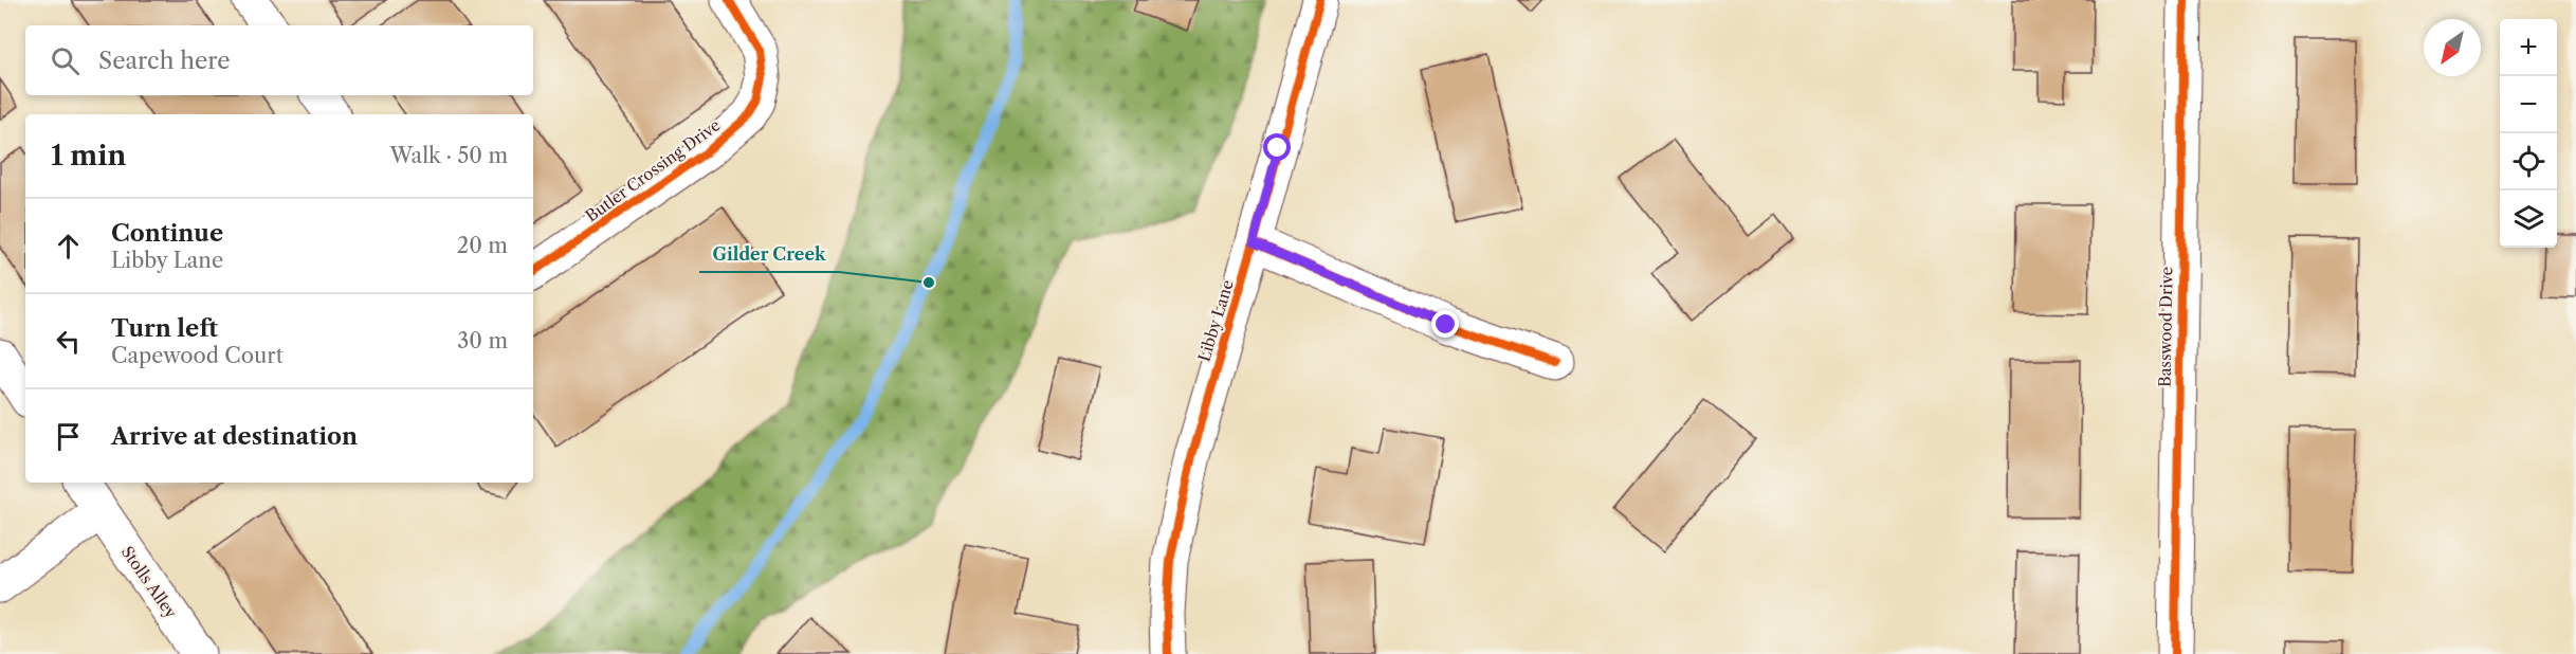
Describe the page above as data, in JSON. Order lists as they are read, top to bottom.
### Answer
{
  "streets": {
    "street": [
      "Butler Crossing Drive",
      "Libby Lane",
      "Basswood Drive",
      "Stolls Alley"
    ]
  },
  "places": ["Gilder Creek"],
  "north": "bottom left",
  "page": {
    "map_buttons": ["+", "−"],
    "search": "Search here",
    "heading": ["1 min", "Walk · 50 m"],
    "list": [
      ["Continue", "Libby Lane", "20 m"],
      ["Turn left", "Capewood Court", "30 m"],
      "Arrive at destination"
    ]
  }
}
